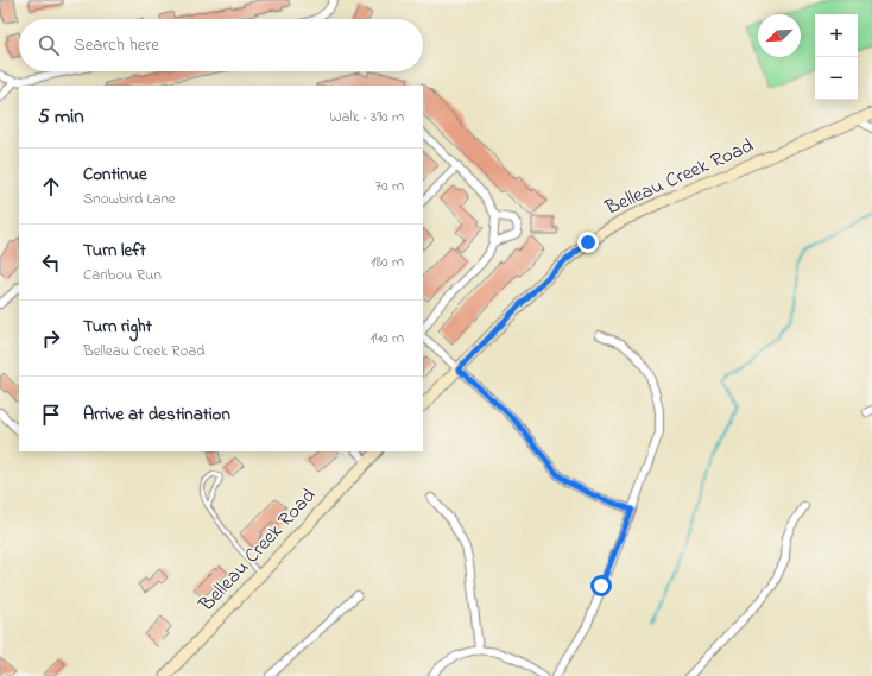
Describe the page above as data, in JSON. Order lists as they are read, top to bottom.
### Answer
{
  "streets": {
    "main road": ["Belleau Creek Road"]
  },
  "north": "bottom left",
  "page": {
    "map_buttons": ["+", "−"],
    "search": "Search here",
    "heading": ["5 min", "Walk · 390 m"],
    "list": [
      ["Continue", "Snowbird Lane", "70 m"],
      ["Turn left", "Caribou Run", "180 m"],
      ["Turn right", "Belleau Creek Road", "140 m"],
      "Arrive at destination"
    ]
  }
}
